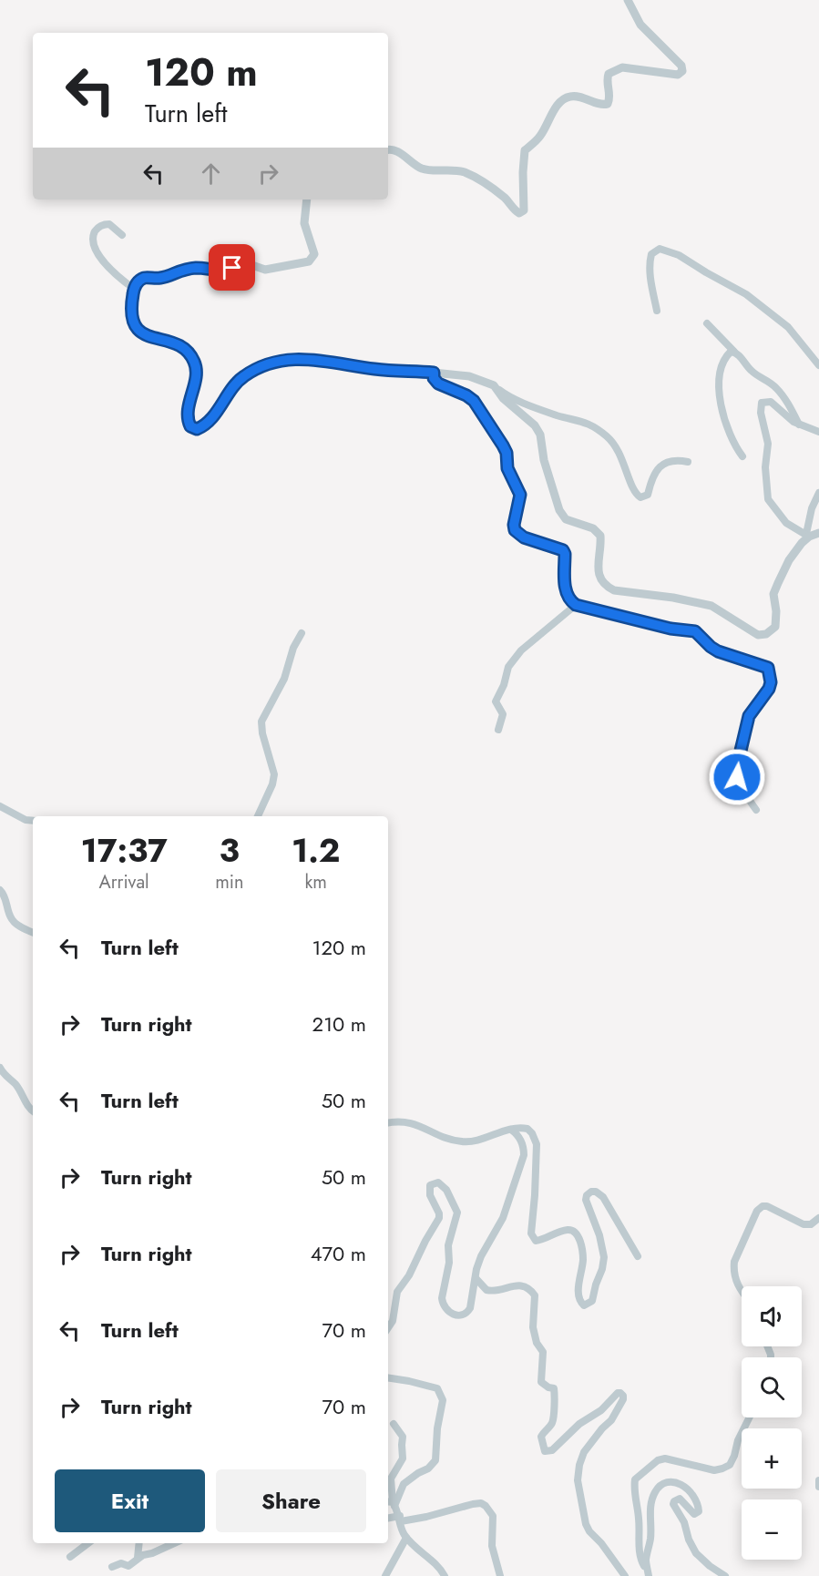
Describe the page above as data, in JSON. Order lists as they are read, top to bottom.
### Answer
{
  "page": {
    "turn": ["120 m", "Turn left"],
    "eta": [
      "17:37",
      "Arrival",
      "3",
      "min",
      "1.2",
      "km"
    ],
    "list": [
      {
        "name": "Turn left",
        "value": "120 m"
      },
      {
        "name": "Turn right",
        "value": "210 m"
      },
      {
        "name": "Turn left",
        "value": "50 m"
      },
      {
        "name": "Turn right",
        "value": "50 m"
      },
      {
        "name": "Turn right",
        "value": "470 m"
      },
      {
        "name": "Turn left",
        "value": "70 m"
      },
      {
        "name": "Turn right",
        "value": "70 m"
      }
    ],
    "map_buttons": ["+", "−"],
    "buttons": ["Exit", "Share"]
  }
}
